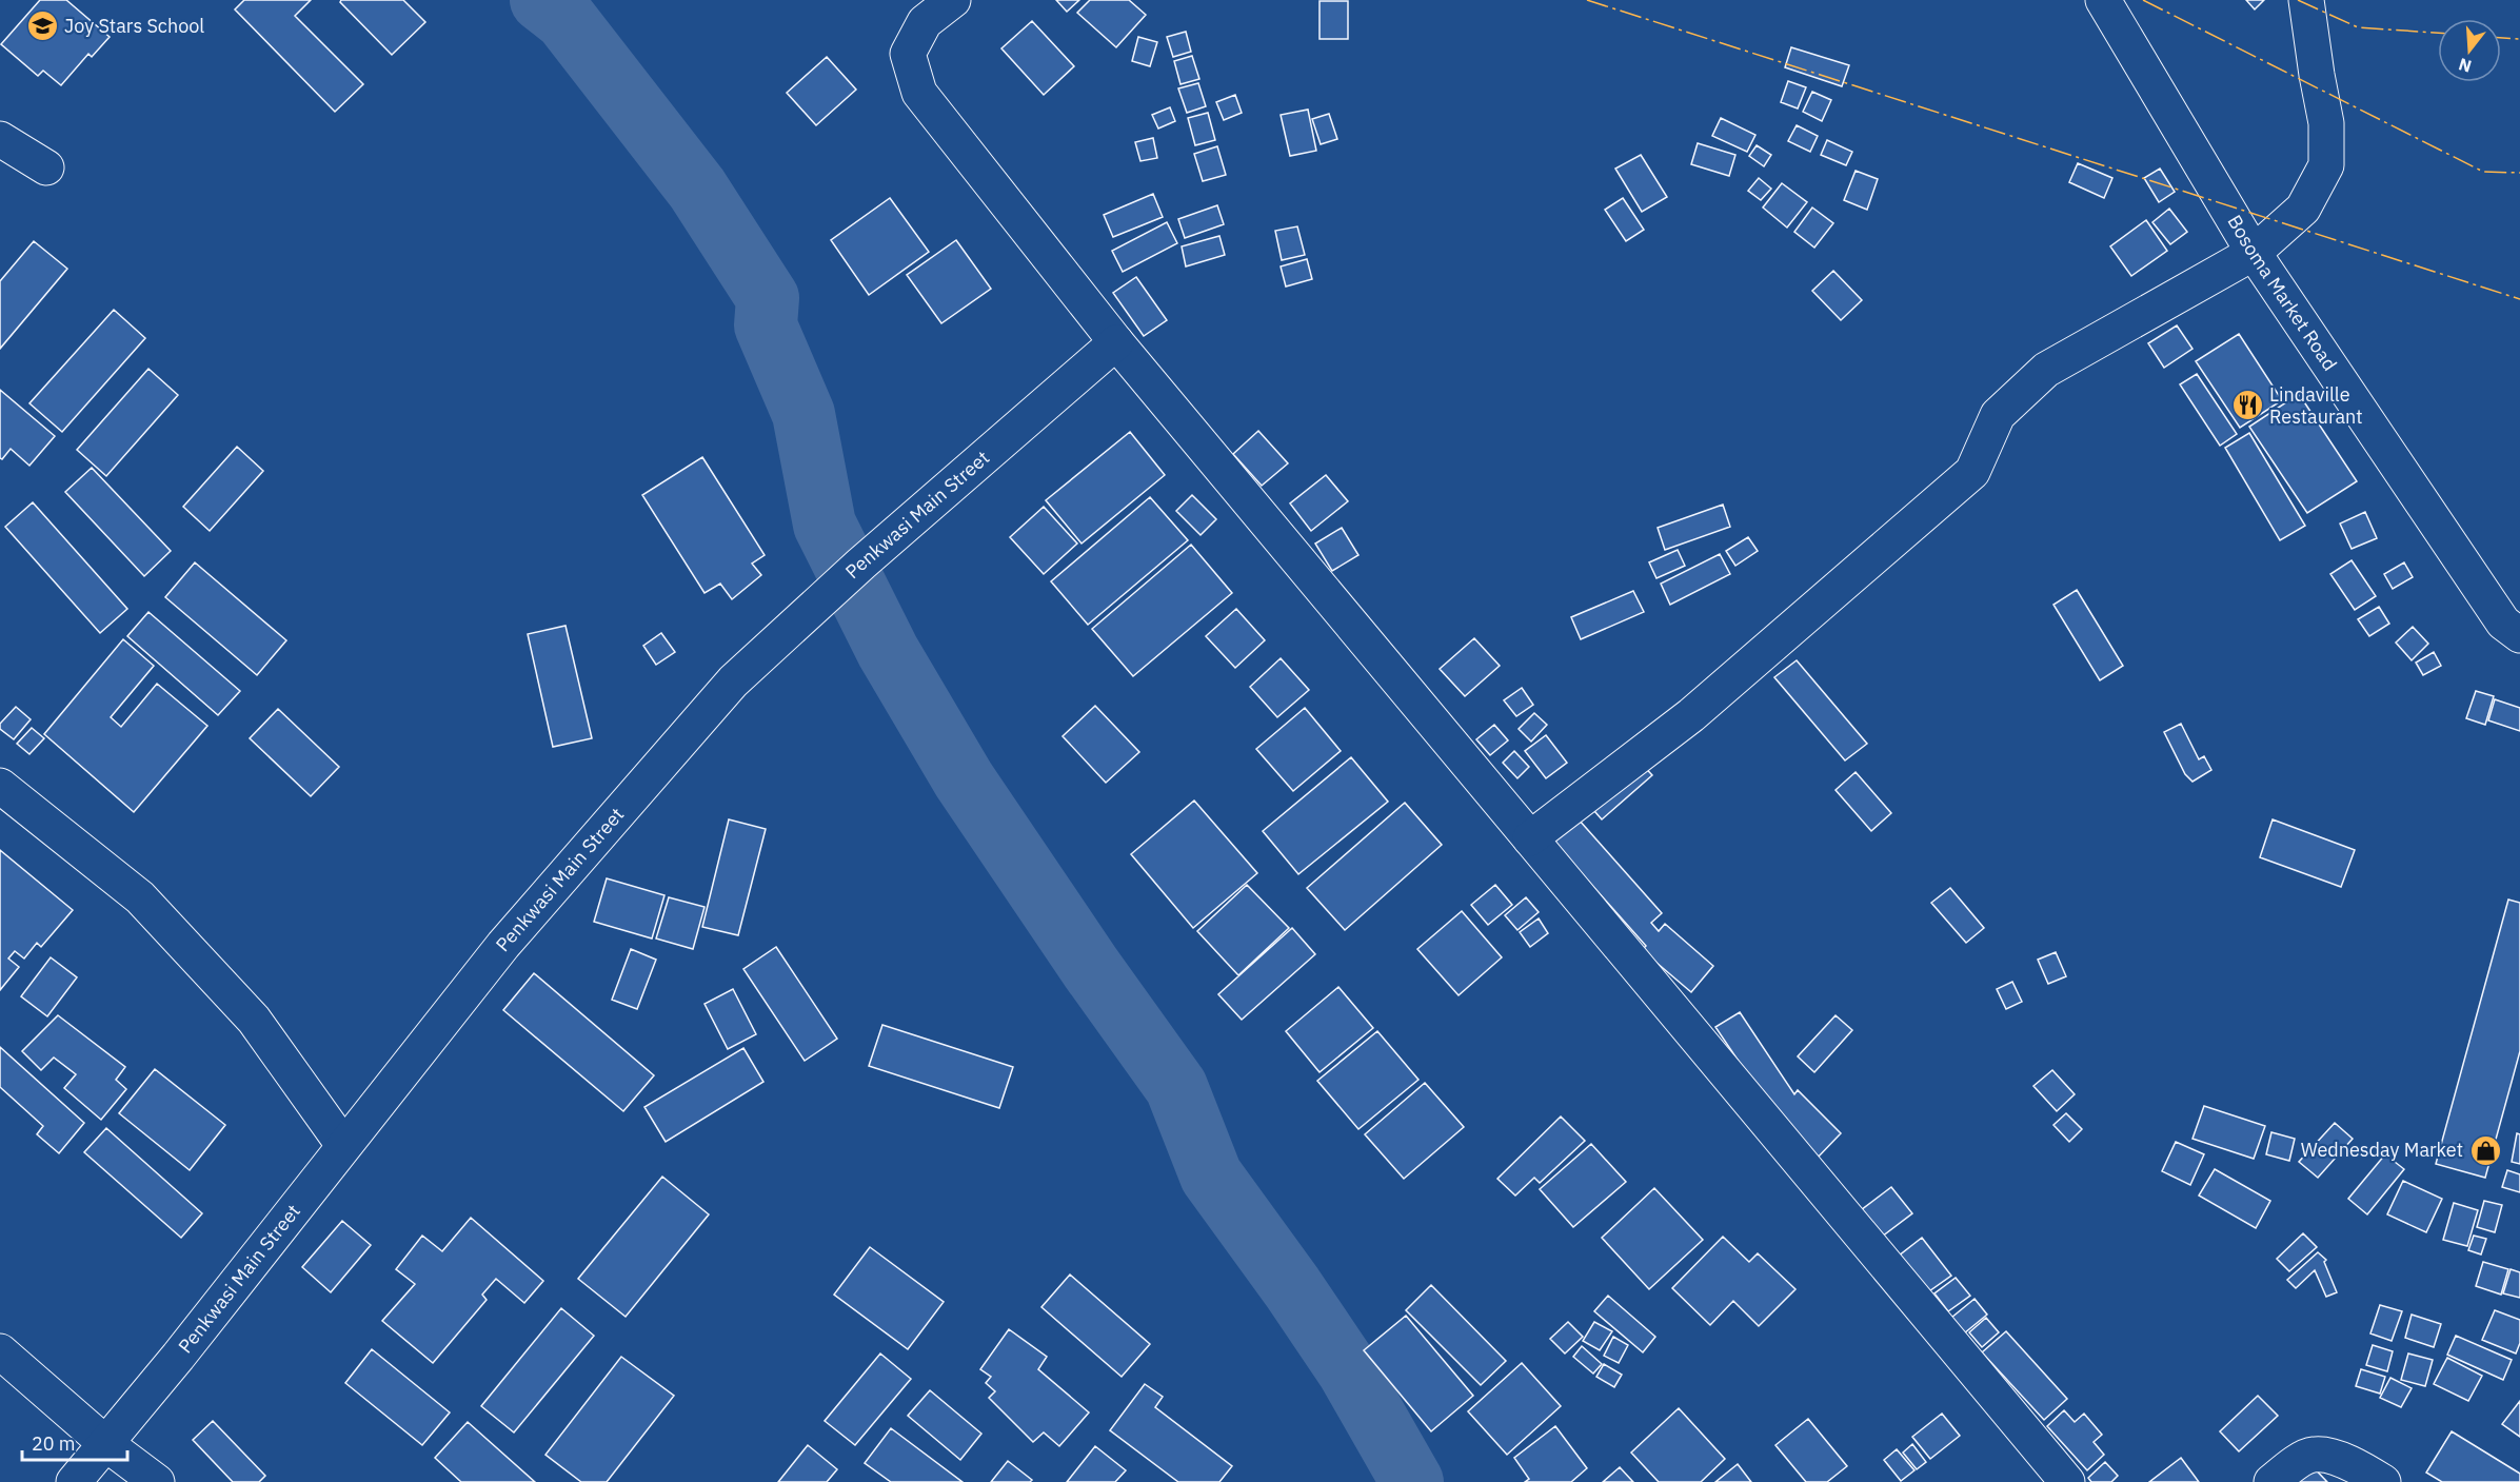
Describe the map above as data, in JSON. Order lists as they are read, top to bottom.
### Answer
{
  "streets": {
    "street": ["Bosoma Market Road", "Penkwasi Main Street"]
  },
  "places": {
    "school or university": ["Joy Stars School"],
    "restaurant": ["Lindaville Restaurant"],
    "shop": ["Wednesday Market"]
  },
  "scale_bar": "20 m",
  "north": "bottom"
}
